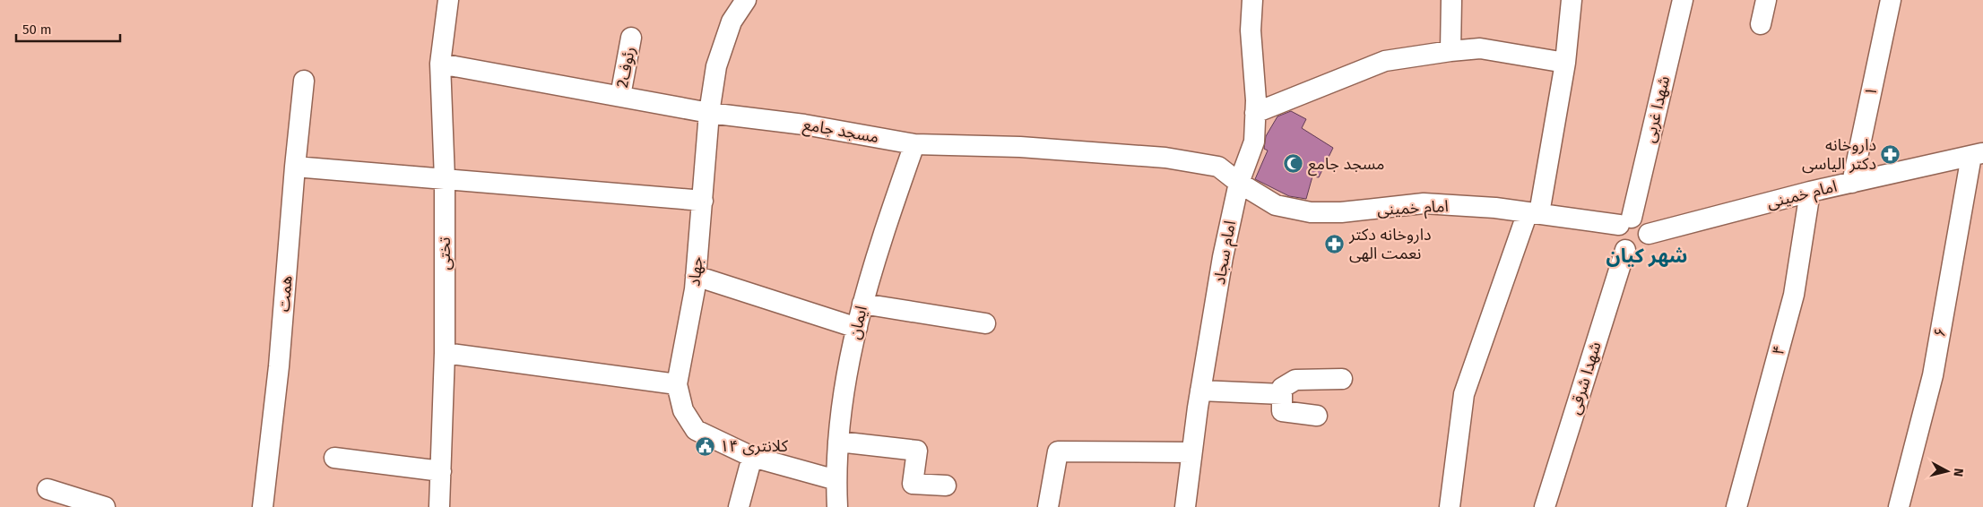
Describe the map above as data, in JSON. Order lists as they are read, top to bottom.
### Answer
{
  "streets": {
    "street": [
      "رئوف2",
      "۱",
      "شهدا غربی",
      "مسجد جامع",
      "امام خمینی",
      "امام سجاد",
      "تختی",
      "جهاد",
      "همت",
      "ایمان",
      "۶",
      "۴",
      "شهدا شرقی"
    ]
  },
  "crossings": [
    ["رئوف2", "مسجد جامع"],
    ["۱", "امام خمینی"],
    ["شهدا غربی", "امام خمینی"],
    ["شهدا غربی", "شهدا شرقی"],
    ["مسجد جامع", "امام خمینی"],
    ["مسجد جامع", "امام سجاد"],
    ["مسجد جامع", "تختی"],
    ["مسجد جامع", "جهاد"],
    ["مسجد جامع", "ایمان"],
    ["امام خمینی", "امام سجاد"],
    ["امام خمینی", "۶"],
    ["امام خمینی", "۴"],
    ["امام خمینی", "شهدا شرقی"],
    ["جهاد", "ایمان"]
  ],
  "districts": ["شهر کیان"],
  "places": {
    "pharmacy": ["داروخانه دکتر الیاسی", "داروخانه دکتر نعمت الهی"],
    "mosque": ["مسجد جامع"],
    "public building": ["کلانتری ۱۴"]
  },
  "scale_bar": "50 m",
  "north": "right"
}
